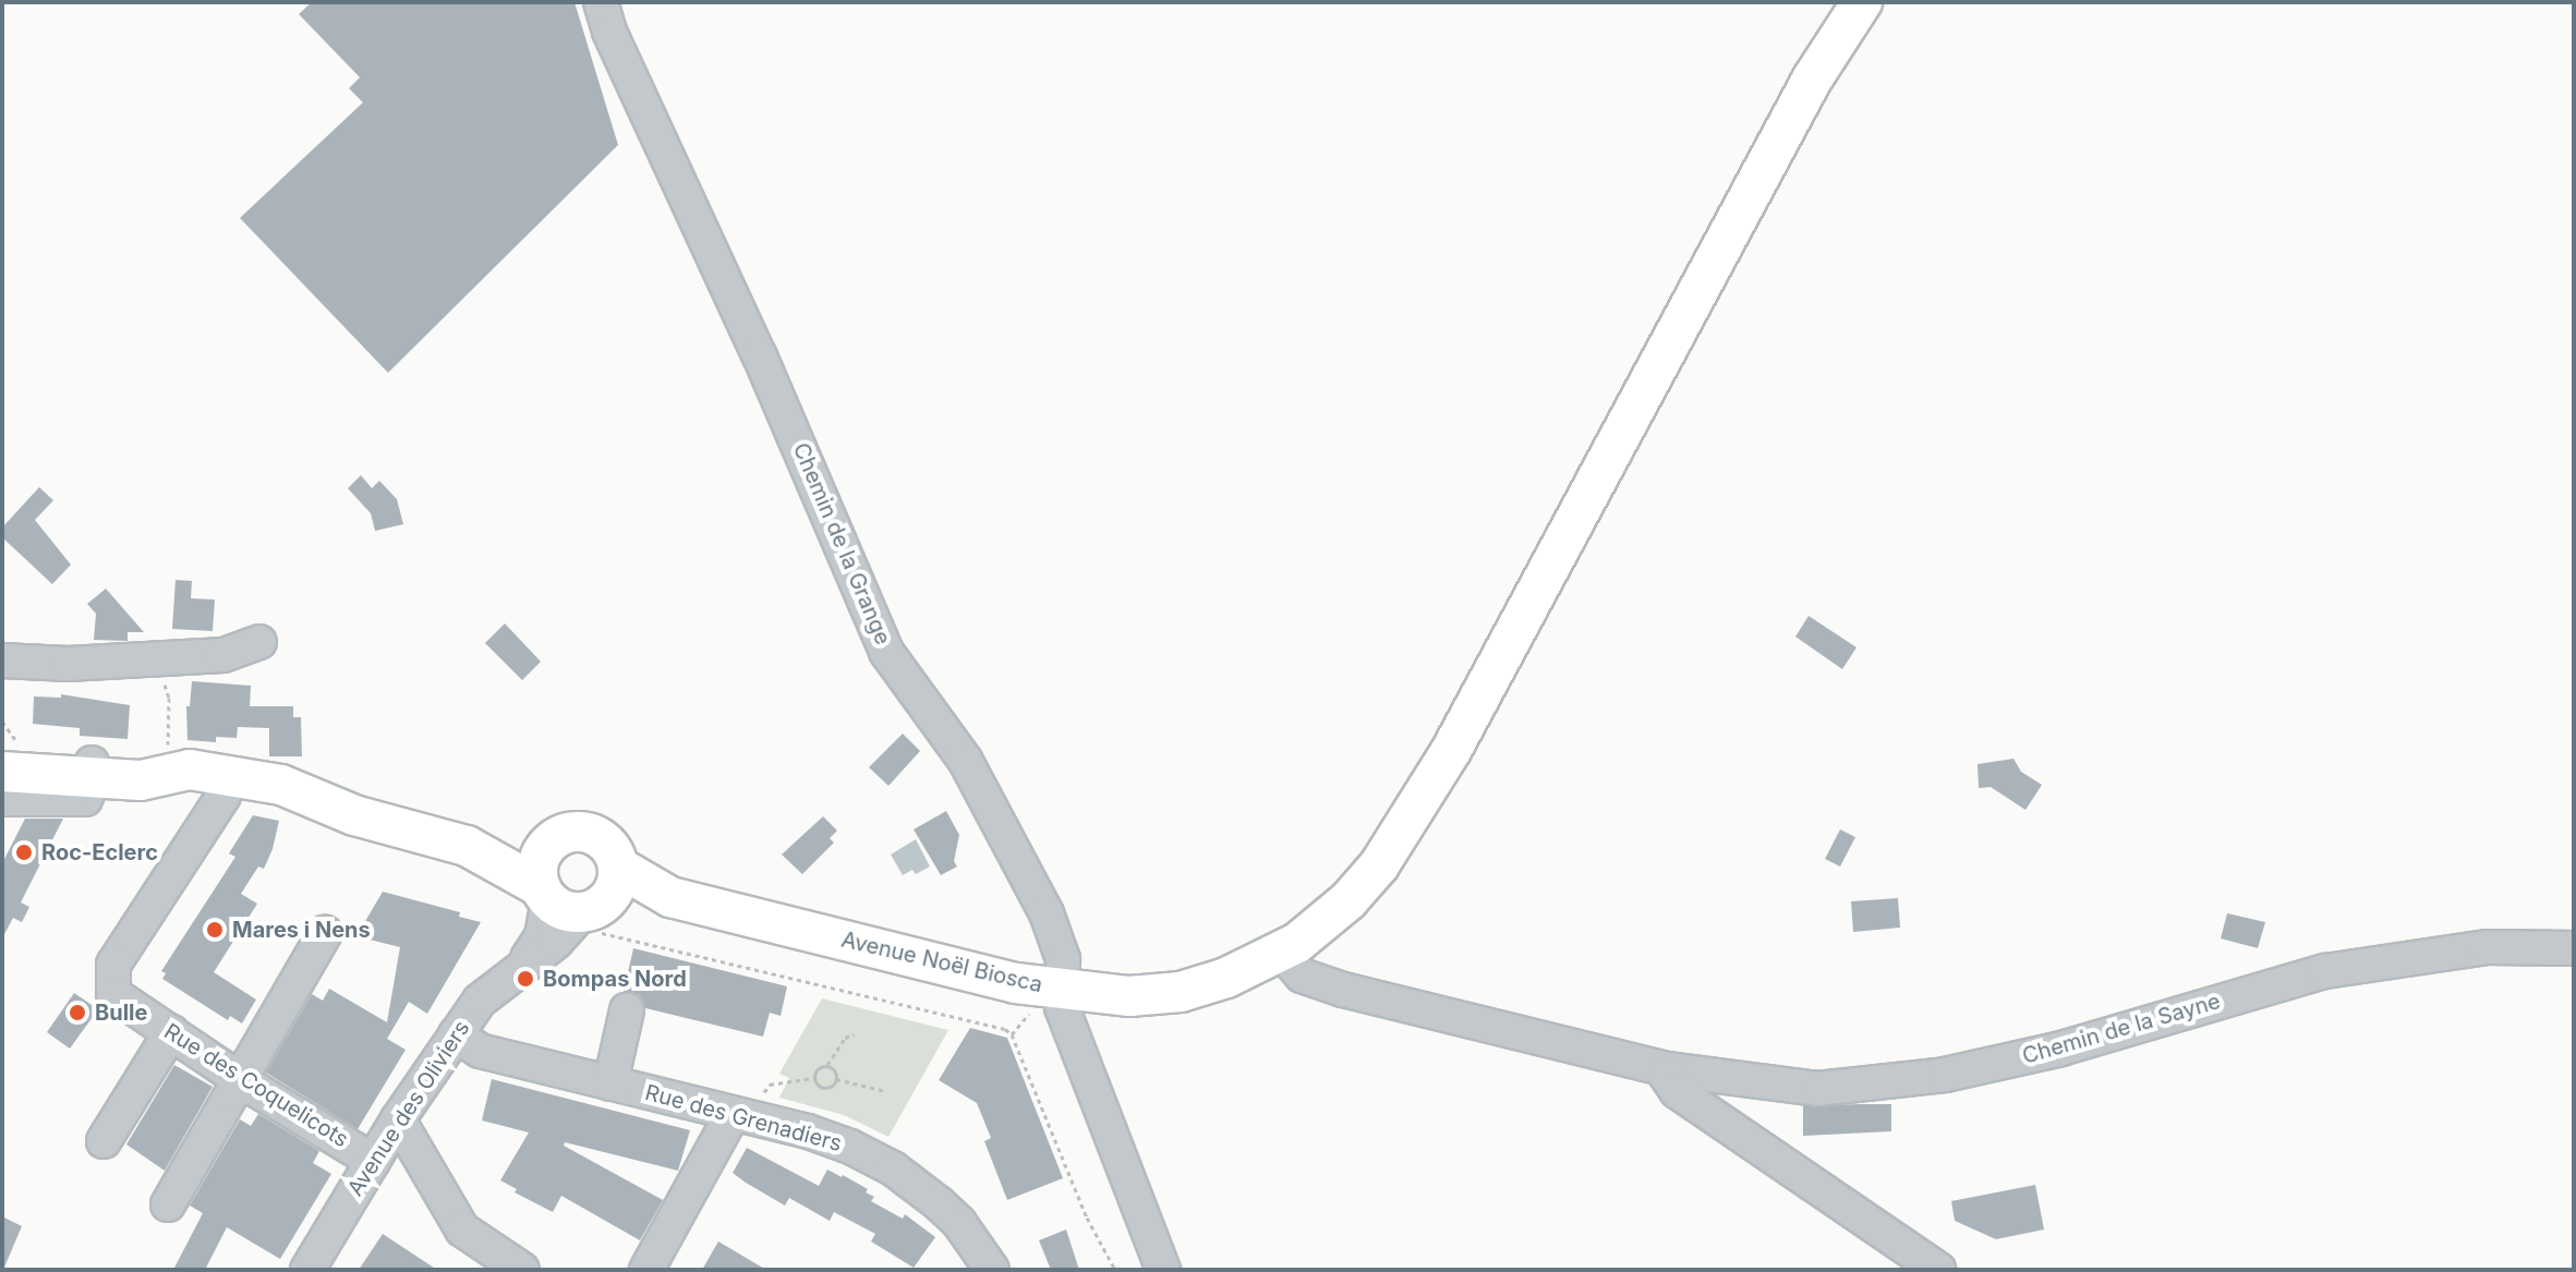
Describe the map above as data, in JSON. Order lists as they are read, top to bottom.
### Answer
{
  "streets": {
    "main road": ["Avenue Noël Biosca"],
    "street": [
      "Chemin de la Grange",
      "Chemin de la Sayne",
      "Rue des Coquelicots",
      "Avenue des Oliviers",
      "Rue des Grenadiers"
    ]
  },
  "crossings": [
    ["Chemin de la Grange", "Avenue Noël Biosca"],
    ["Avenue Noël Biosca", "Chemin de la Sayne"],
    ["Rue des Coquelicots", "Avenue des Oliviers"],
    ["Avenue des Oliviers", "Rue des Grenadiers"]
  ],
  "places": [
    "Roc-Eclerc",
    "Mares i Nens",
    "Bompas Nord",
    "Bulle"
  ]
}
